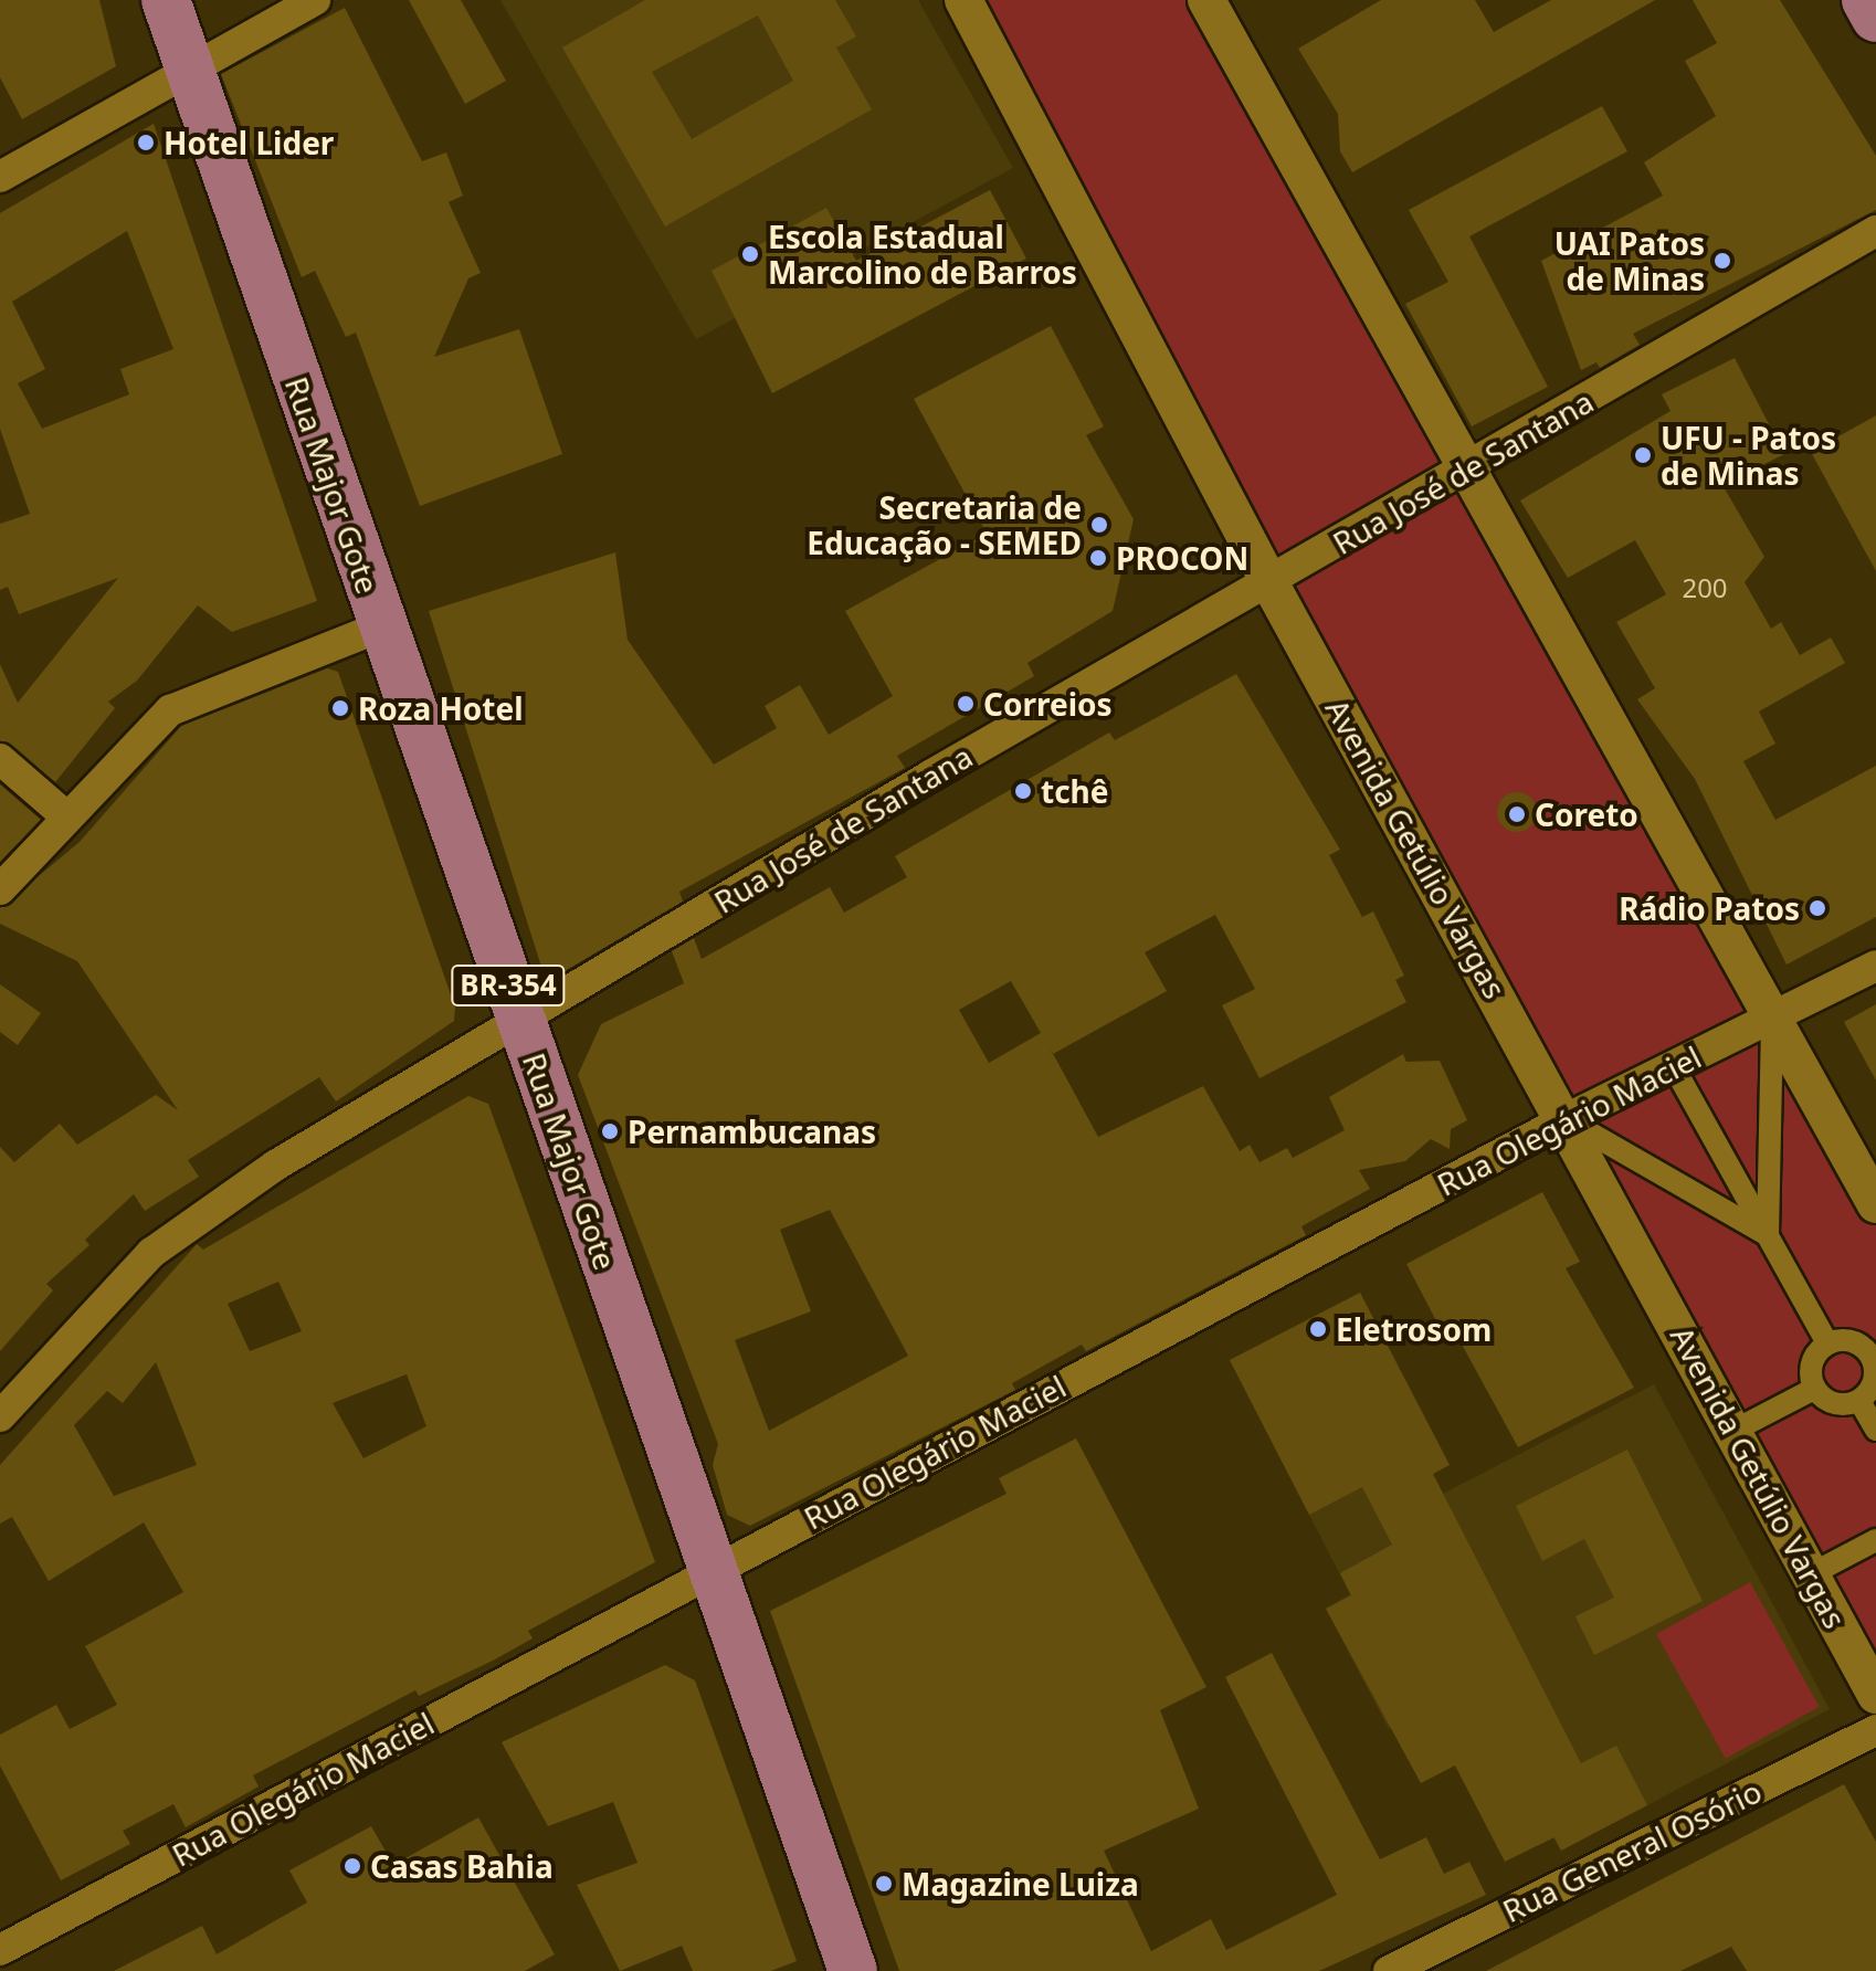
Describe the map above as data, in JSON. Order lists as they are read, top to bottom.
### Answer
{
  "streets": {
    "main road": ["Rua Major Gote", "BR-354"],
    "street": [
      "Rua José de Santana",
      "Avenida Getúlio Vargas",
      "Rua Olegário Maciel",
      "Rua General Osório"
    ]
  },
  "crossings": [
    ["Rua José de Santana", "Rua Major Gote"],
    ["Rua José de Santana", "Avenida Getúlio Vargas"],
    ["Rua Major Gote", "Rua Olegário Maciel"],
    ["Avenida Getúlio Vargas", "Rua Olegário Maciel"]
  ],
  "places": [
    "Hotel Lider",
    "Escola Estadual Marcolino de Barros",
    "UAI Patos de Minas",
    "UFU - Patos de Minas",
    "Secretaria de Educação - SEMED",
    "PROCON",
    "Correios",
    "Roza Hotel",
    "tchê",
    "Coreto",
    "Rádio Patos",
    "Pernambucanas",
    "Eletrosom",
    "Casas Bahia",
    "Magazine Luiza"
  ],
  "house_numbers": ["200"]
}
